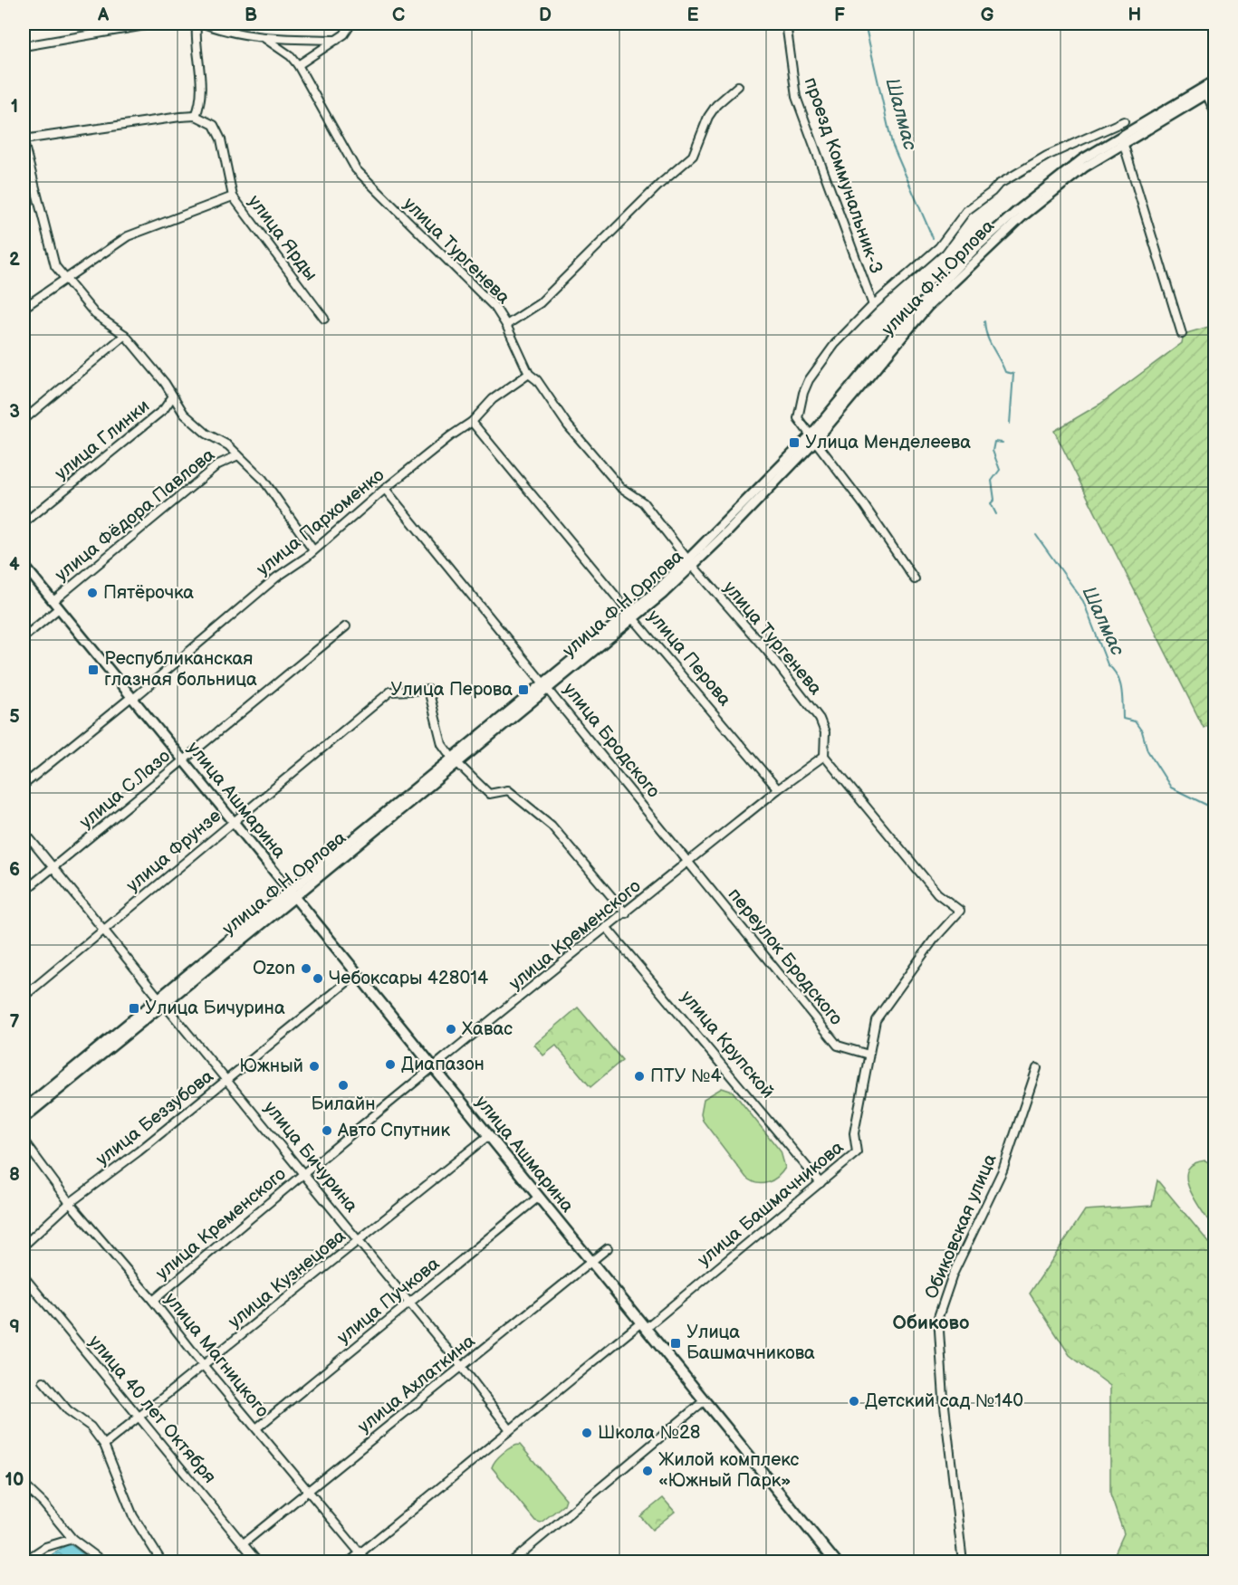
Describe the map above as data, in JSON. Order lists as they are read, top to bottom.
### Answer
{
  "streets": {
    "main road": ["улица Ф.Н.Орлова", "улица Ашмарина"],
    "street": [
      "проезд Коммунальник-3",
      "улица Ярды",
      "улица Тургенева",
      "улица Глинки",
      "улица Фёдора Павлова",
      "улица Пархоменко",
      "улица Перова",
      "улица Бродского",
      "улица С.Лазо",
      "улица Фрунзе",
      "улица Кременского",
      "переулок Бродского",
      "улица Крупской",
      "улица Беззубова",
      "улица Бичурина",
      "улица Башмачникова",
      "Обиковская улица",
      "улица Кузнецова",
      "улица Пучкова",
      "улица Магницкого",
      "улица Ахлаткина",
      "улица 40 лет Октября"
    ]
  },
  "crossings": [
    ["улица Тургенева", "улица Ф.Н.Орлова"],
    ["улица Тургенева", "улица Пархоменко"],
    ["улица Тургенева", "улица Кременского"],
    ["улица Тургенева", "улица Башмачникова"],
    ["улица Ф.Н.Орлова", "улица Перова"],
    ["улица Ф.Н.Орлова", "улица Бродского"],
    ["улица Ф.Н.Орлова", "улица Ашмарина"],
    ["улица Ф.Н.Орлова", "улица Фрунзе"],
    ["улица Ф.Н.Орлова", "улица Бичурина"],
    ["улица Фёдора Павлова", "улица Ашмарина"],
    ["улица Пархоменко", "улица Перова"],
    ["улица Пархоменко", "улица Бродского"],
    ["улица Пархоменко", "улица Ашмарина"],
    ["улица Перова", "улица Кременского"],
    ["улица Бродского", "улица Кременского"],
    ["улица Бродского", "переулок Бродского"],
    ["улица С.Лазо", "улица Ашмарина"],
    ["улица С.Лазо", "улица Бичурина"],
    ["улица Ашмарина", "улица Фрунзе"],
    ["улица Ашмарина", "улица Кременского"],
    ["улица Ашмарина", "улица Беззубова"],
    ["улица Ашмарина", "улица Башмачникова"],
    ["улица Ашмарина", "улица Кузнецова"],
    ["улица Ашмарина", "улица Пучкова"],
    ["улица Ашмарина", "улица Ахлаткина"],
    ["улица Фрунзе", "улица Бичурина"],
    ["улица Кременского", "переулок Бродского"],
    ["улица Кременского", "улица Крупской"],
    ["улица Кременского", "улица Бичурина"],
    ["улица Кременского", "улица Башмачникова"],
    ["улица Кременского", "улица Магницкого"],
    ["переулок Бродского", "улица Башмачникова"],
    ["улица Крупской", "улица Башмачникова"],
    ["улица Беззубова", "улица Бичурина"],
    ["улица Беззубова", "улица Магницкого"],
    ["улица Бичурина", "улица Башмачникова"],
    ["улица Бичурина", "улица Кузнецова"],
    ["улица Бичурина", "улица Пучкова"],
    ["улица Бичурина", "улица Ахлаткина"],
    ["улица Башмачникова", "улица Магницкого"],
    ["улица Кузнецова", "улица Магницкого"],
    ["улица Кузнецова", "улица 40 лет Октября"],
    ["улица Пучкова", "улица Магницкого"],
    ["улица Магницкого", "улица Ахлаткина"],
    ["улица Ахлаткина", "улица 40 лет Октября"]
  ],
  "districts": ["Обиково"],
  "water": ["Шалмас"],
  "places": {
    "transit": [
      "Улица Менделеева",
      "Республиканская глазная больница",
      "Улица Перова",
      "Улица Бичурина",
      "Улица Башмачникова"
    ],
    "other": [
      "Пятёрочка",
      "Ozon",
      "Чебоксары 428014",
      "Хавас",
      "Диапазон",
      "Южный",
      "ПТУ №4",
      "Билайн",
      "Авто Спутник",
      "Детский сад №140",
      "Школа №28",
      "Жилой комплекс «Южный Парк»"
    ]
  },
  "grid": {
    "columns": [
      "A",
      "B",
      "C",
      "D",
      "E",
      "F",
      "G",
      "H"
    ],
    "rows": [
      "1",
      "2",
      "3",
      "4",
      "5",
      "6",
      "7",
      "8",
      "9",
      "10"
    ]
  }
}
